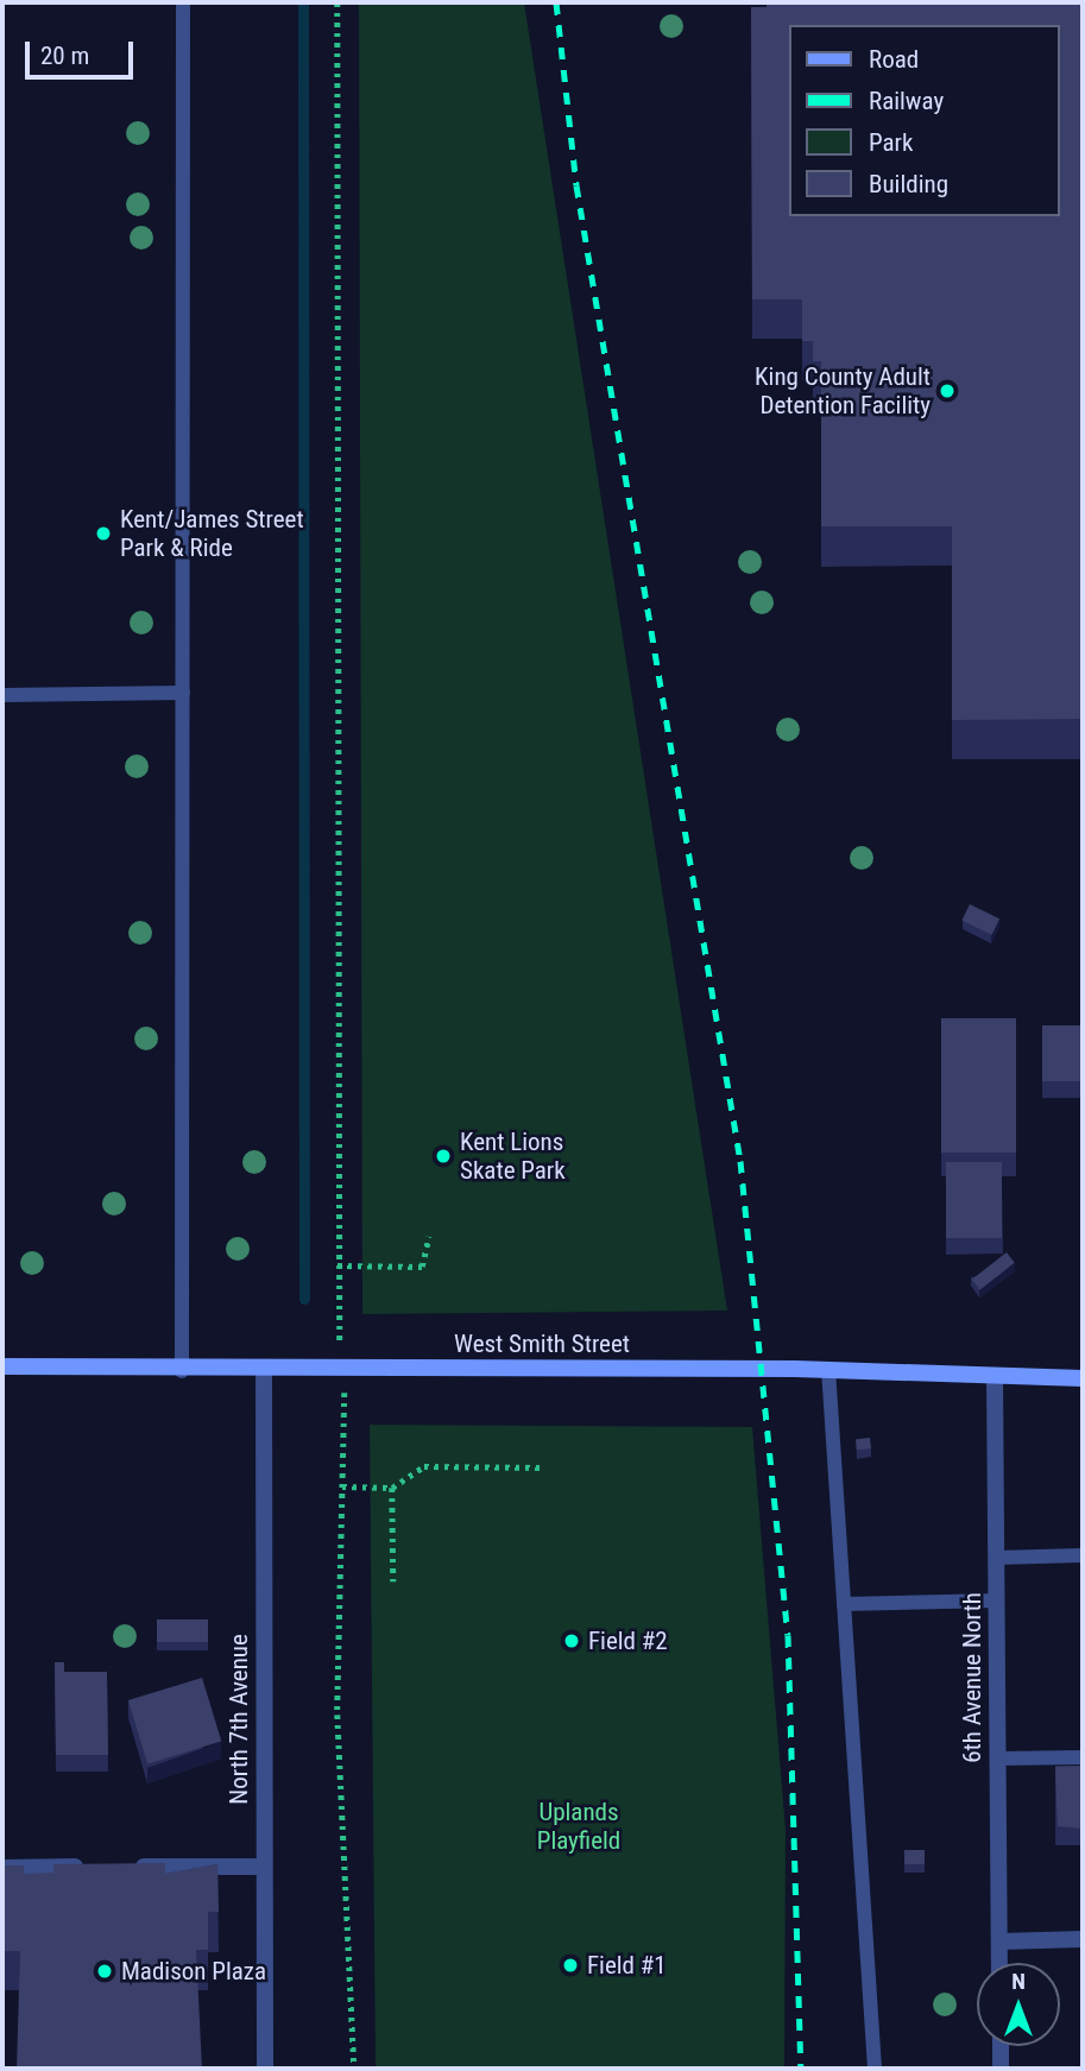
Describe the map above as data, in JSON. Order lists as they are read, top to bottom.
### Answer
{
  "streets": {
    "main road": ["West Smith Street"],
    "street": ["6th Avenue North", "North 7th Avenue"]
  },
  "crossings": [
    ["West Smith Street", "6th Avenue North"],
    ["West Smith Street", "North 7th Avenue"]
  ],
  "parks": ["Uplands Playfield"],
  "places": [
    "King County Adult Detention Facility",
    "Kent/James Street Park & Ride",
    "Kent Lions Skate Park",
    "Field #2",
    "Field #1",
    "Madison Plaza"
  ],
  "legend": [
    "Road",
    "Railway",
    "Park",
    "Building"
  ],
  "scale_bar": "20 m",
  "north": "top"
}
